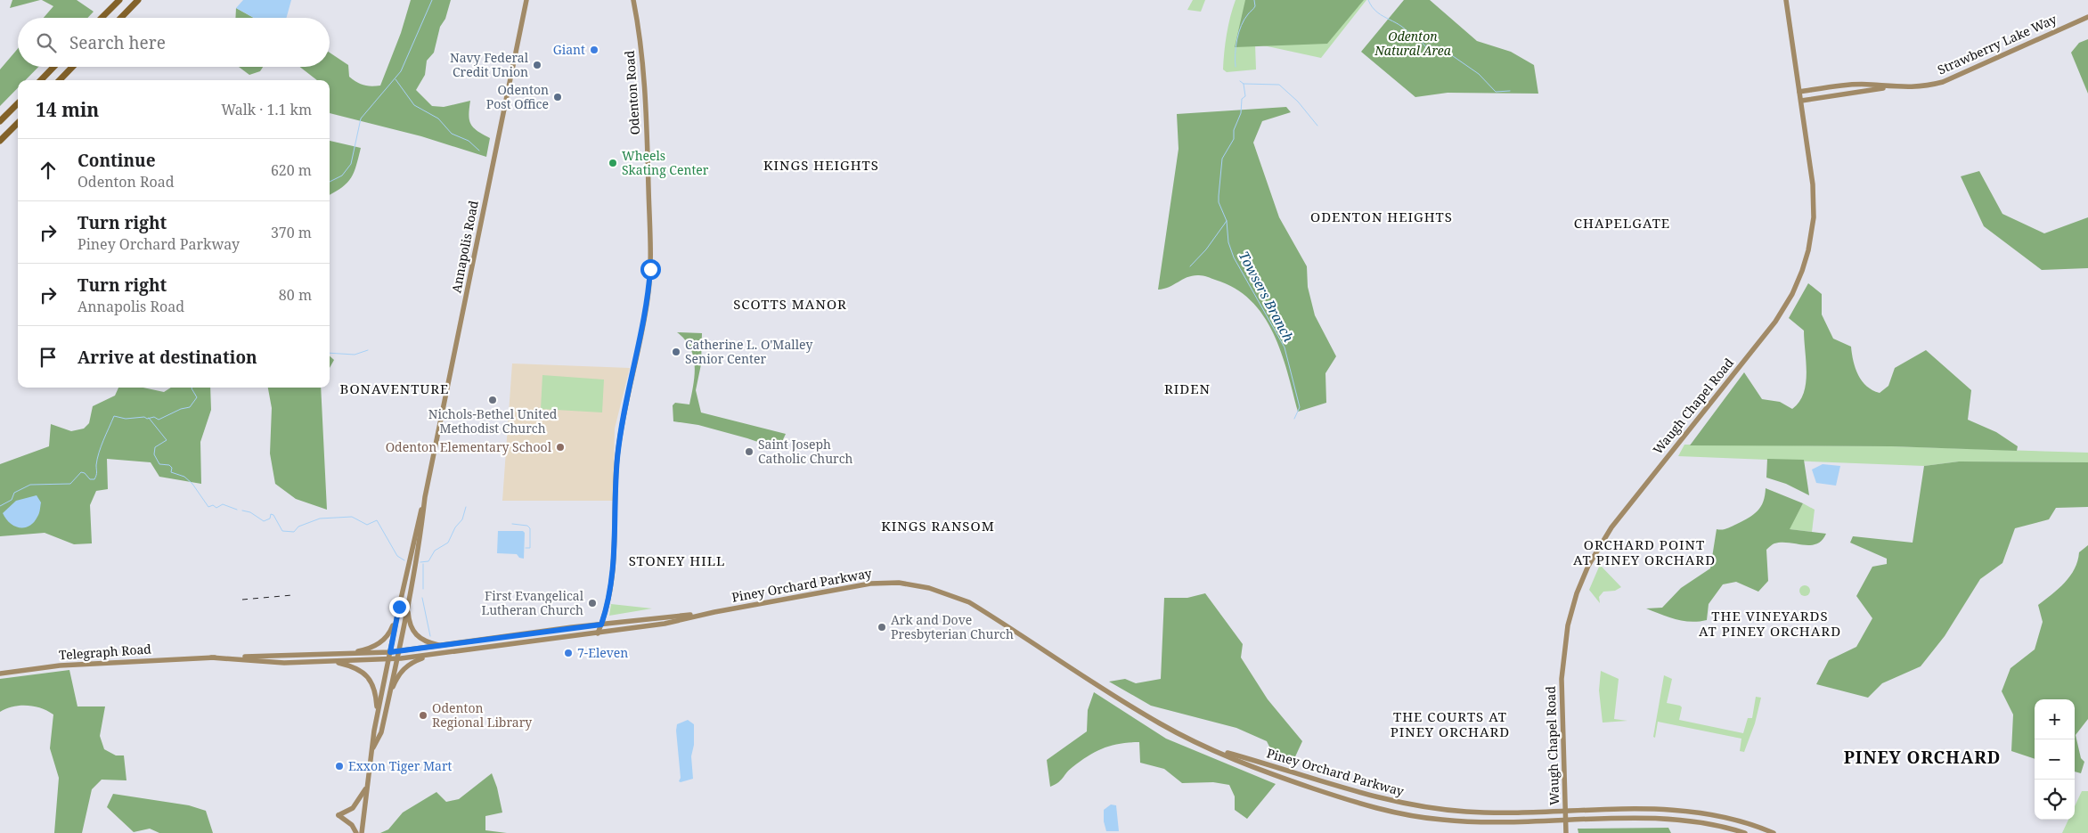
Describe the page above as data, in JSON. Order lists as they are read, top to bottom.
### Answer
{
  "streets": {
    "main road": [
      "Strawberry Lake Way",
      "Odenton Road",
      "Annapolis Road",
      "Waugh Chapel Road",
      "Piney Orchard Parkway",
      "Telegraph Road"
    ]
  },
  "crossings": [
    ["Strawberry Lake Way", "Waugh Chapel Road"],
    ["Odenton Road", "Piney Orchard Parkway"],
    ["Annapolis Road", "Piney Orchard Parkway"],
    ["Annapolis Road", "Telegraph Road"],
    ["Waugh Chapel Road", "Piney Orchard Parkway"],
    ["Piney Orchard Parkway", "Telegraph Road"]
  ],
  "districts": [
    "KINGS HEIGHTS",
    "ODENTON HEIGHTS",
    "CHAPELGATE",
    "SCOTTS MANOR",
    "BONAVENTURE",
    "RIDEN",
    "KINGS RANSOM",
    "ORCHARD POINT AT PINEY ORCHARD",
    "STONEY HILL",
    "THE VINEYARDS AT PINEY ORCHARD",
    "THE COURTS AT PINEY ORCHARD",
    "PINEY ORCHARD"
  ],
  "water": ["Towsers Branch"],
  "parks": ["Odenton Natural Area"],
  "places": [
    "Giant",
    "Navy Federal Credit Union",
    "Odenton Post Office",
    "Wheels Skating Center",
    "Catherine L. O'Malley Senior Center",
    "Nichols-Bethel United Methodist Church",
    "Odenton Elementary School",
    "Saint Joseph Catholic Church",
    "First Evangelical Lutheran Church",
    "Ark and Dove Presbyterian Church",
    "7-Eleven",
    "Odenton Regional Library",
    "Exxon Tiger Mart"
  ],
  "page": {
    "search": "Search here",
    "heading": ["14 min", "Walk · 1.1 km"],
    "list": [
      ["Continue", "Odenton Road", "620 m"],
      ["Turn right", "Piney Orchard Parkway", "370 m"],
      ["Turn right", "Annapolis Road", "80 m"],
      "Arrive at destination"
    ],
    "map_buttons": ["+", "−"]
  }
}
